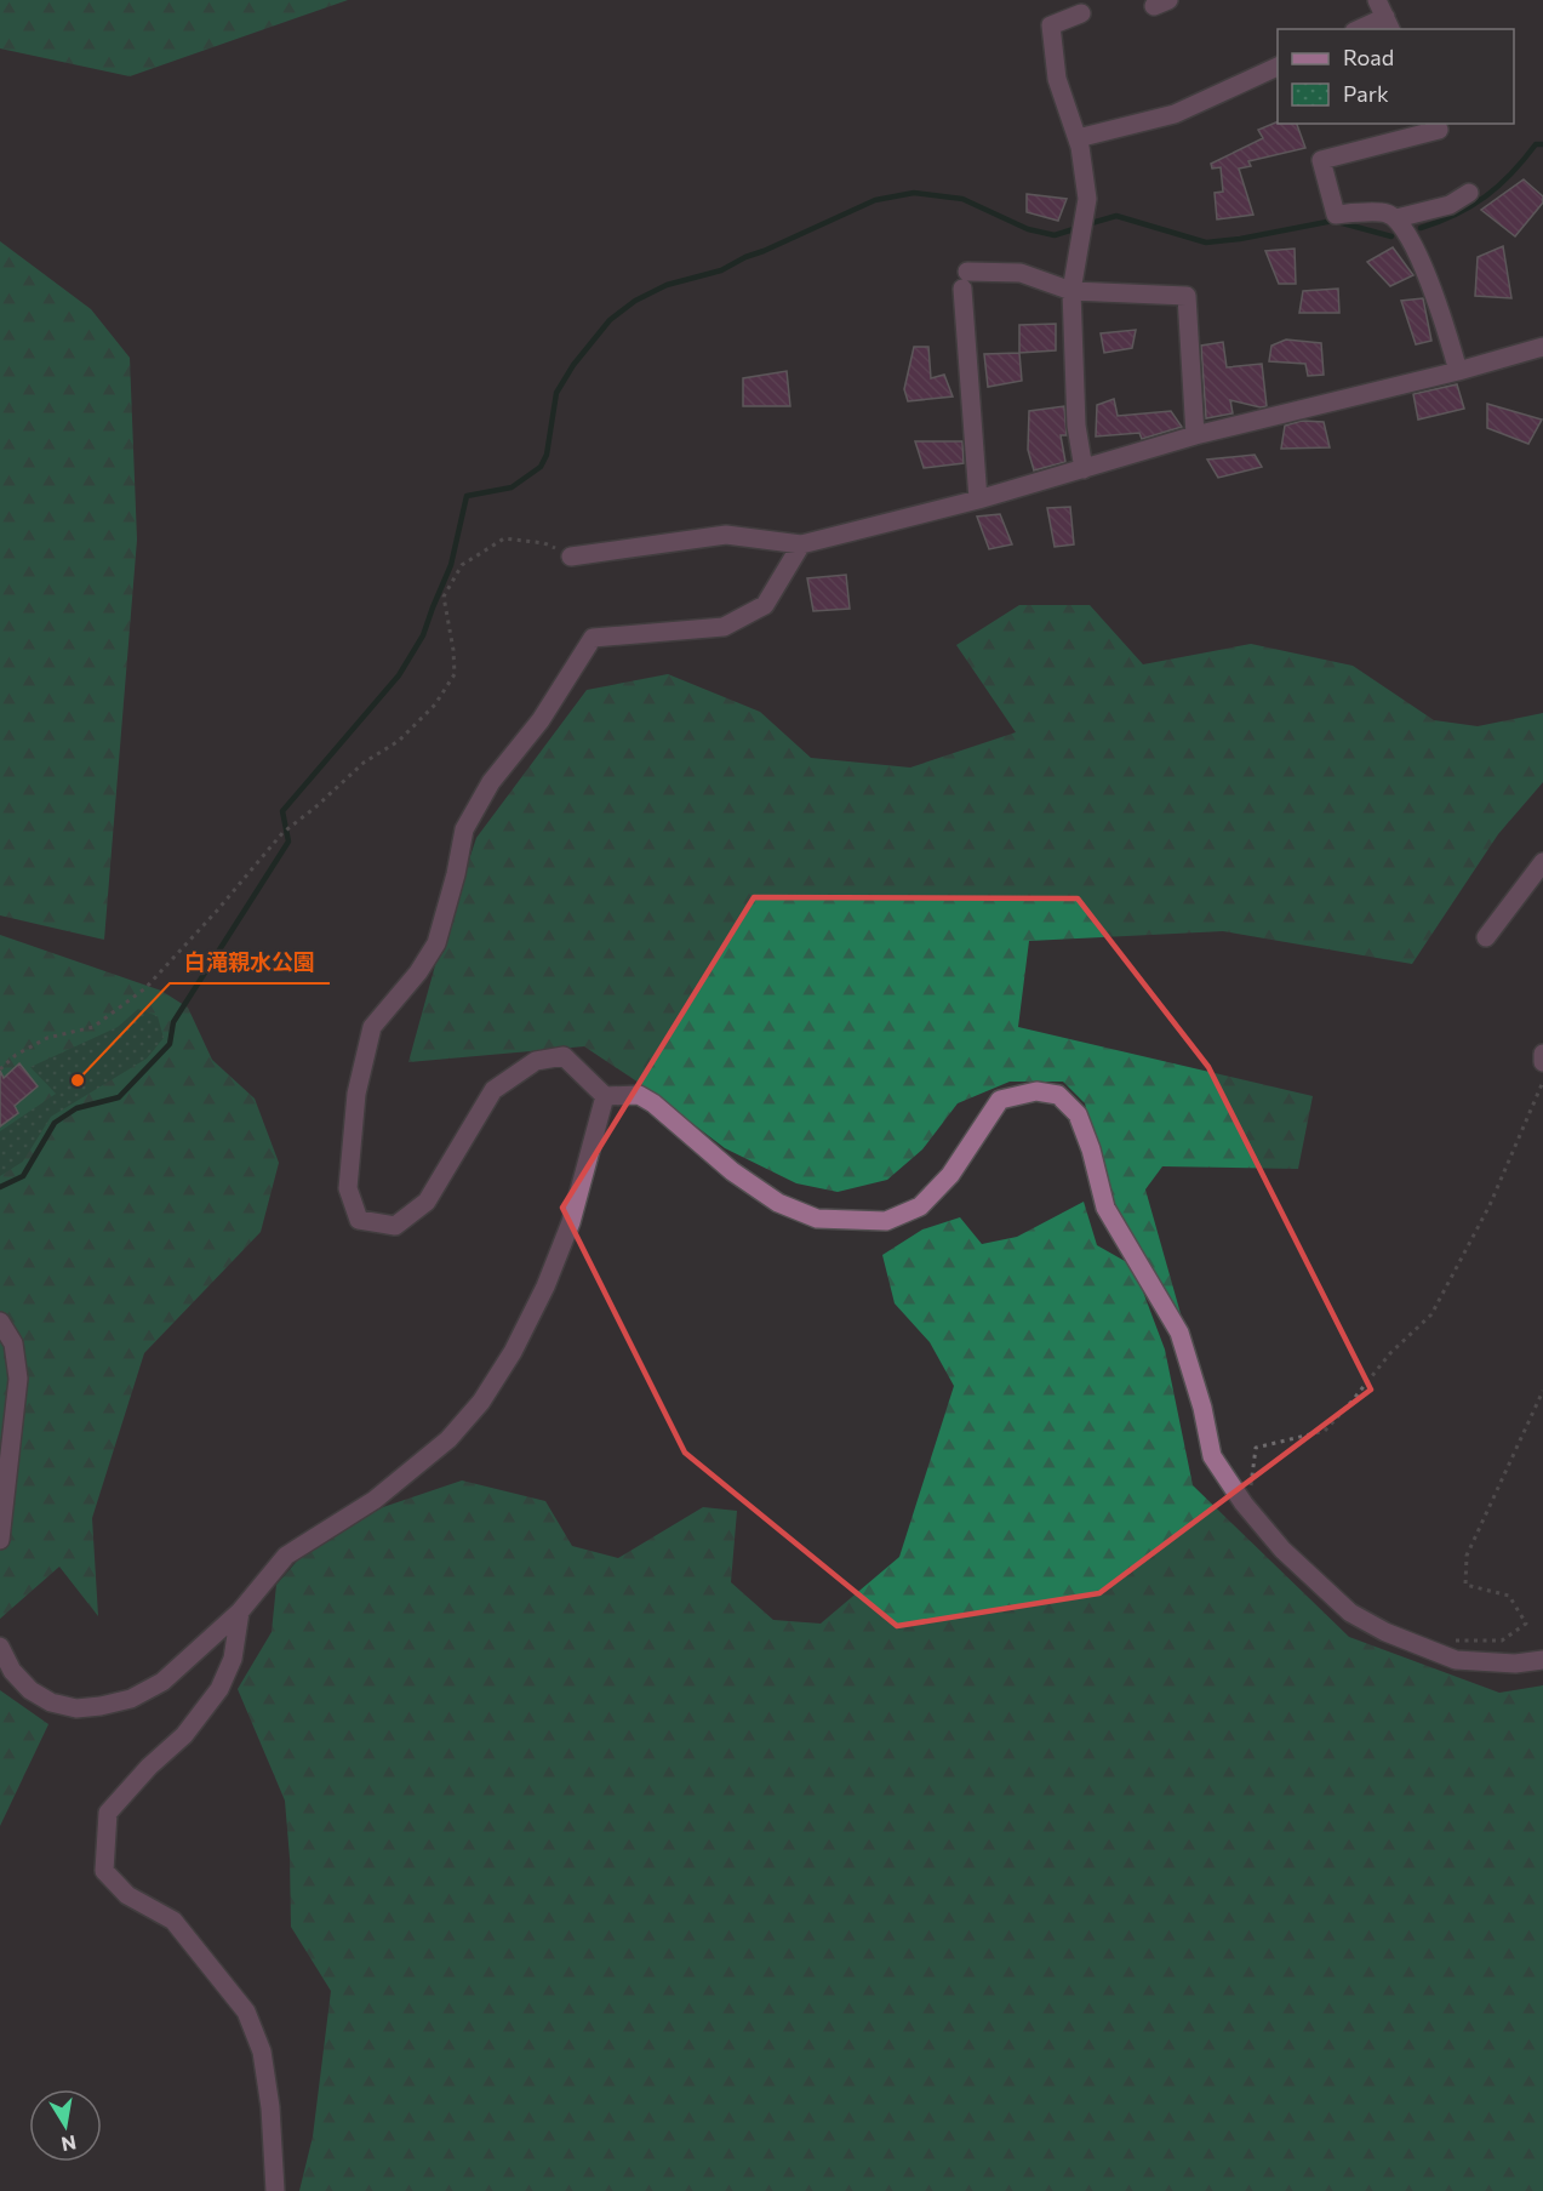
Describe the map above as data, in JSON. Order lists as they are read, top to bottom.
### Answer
{
  "places": ["白滝親水公園"],
  "legend": ["Road", "Park"],
  "north": "bottom"
}
